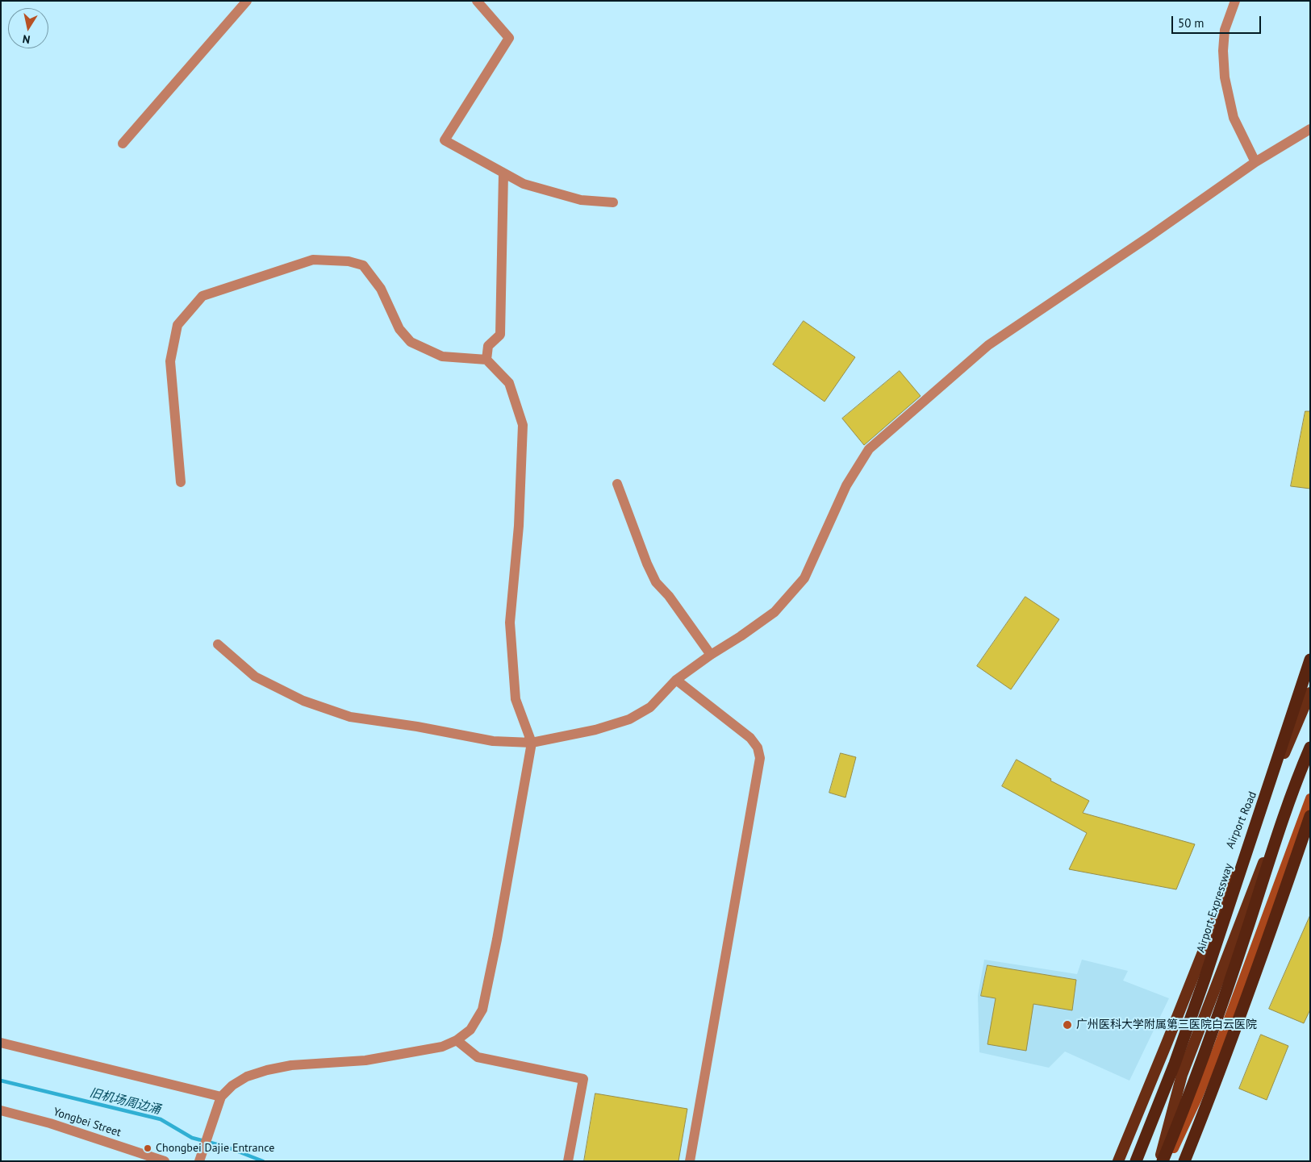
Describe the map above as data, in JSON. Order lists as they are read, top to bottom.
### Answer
{
  "streets": {
    "highway": ["Airport Road", "Airport Expressway"],
    "street": ["Yongbei Street"]
  },
  "water": ["旧机场周边涌"],
  "places": ["广州医科大学附属第三医院白云医院", "Chongbei Dajie Entrance"],
  "scale_bar": "50 m",
  "north": "bottom"
}
